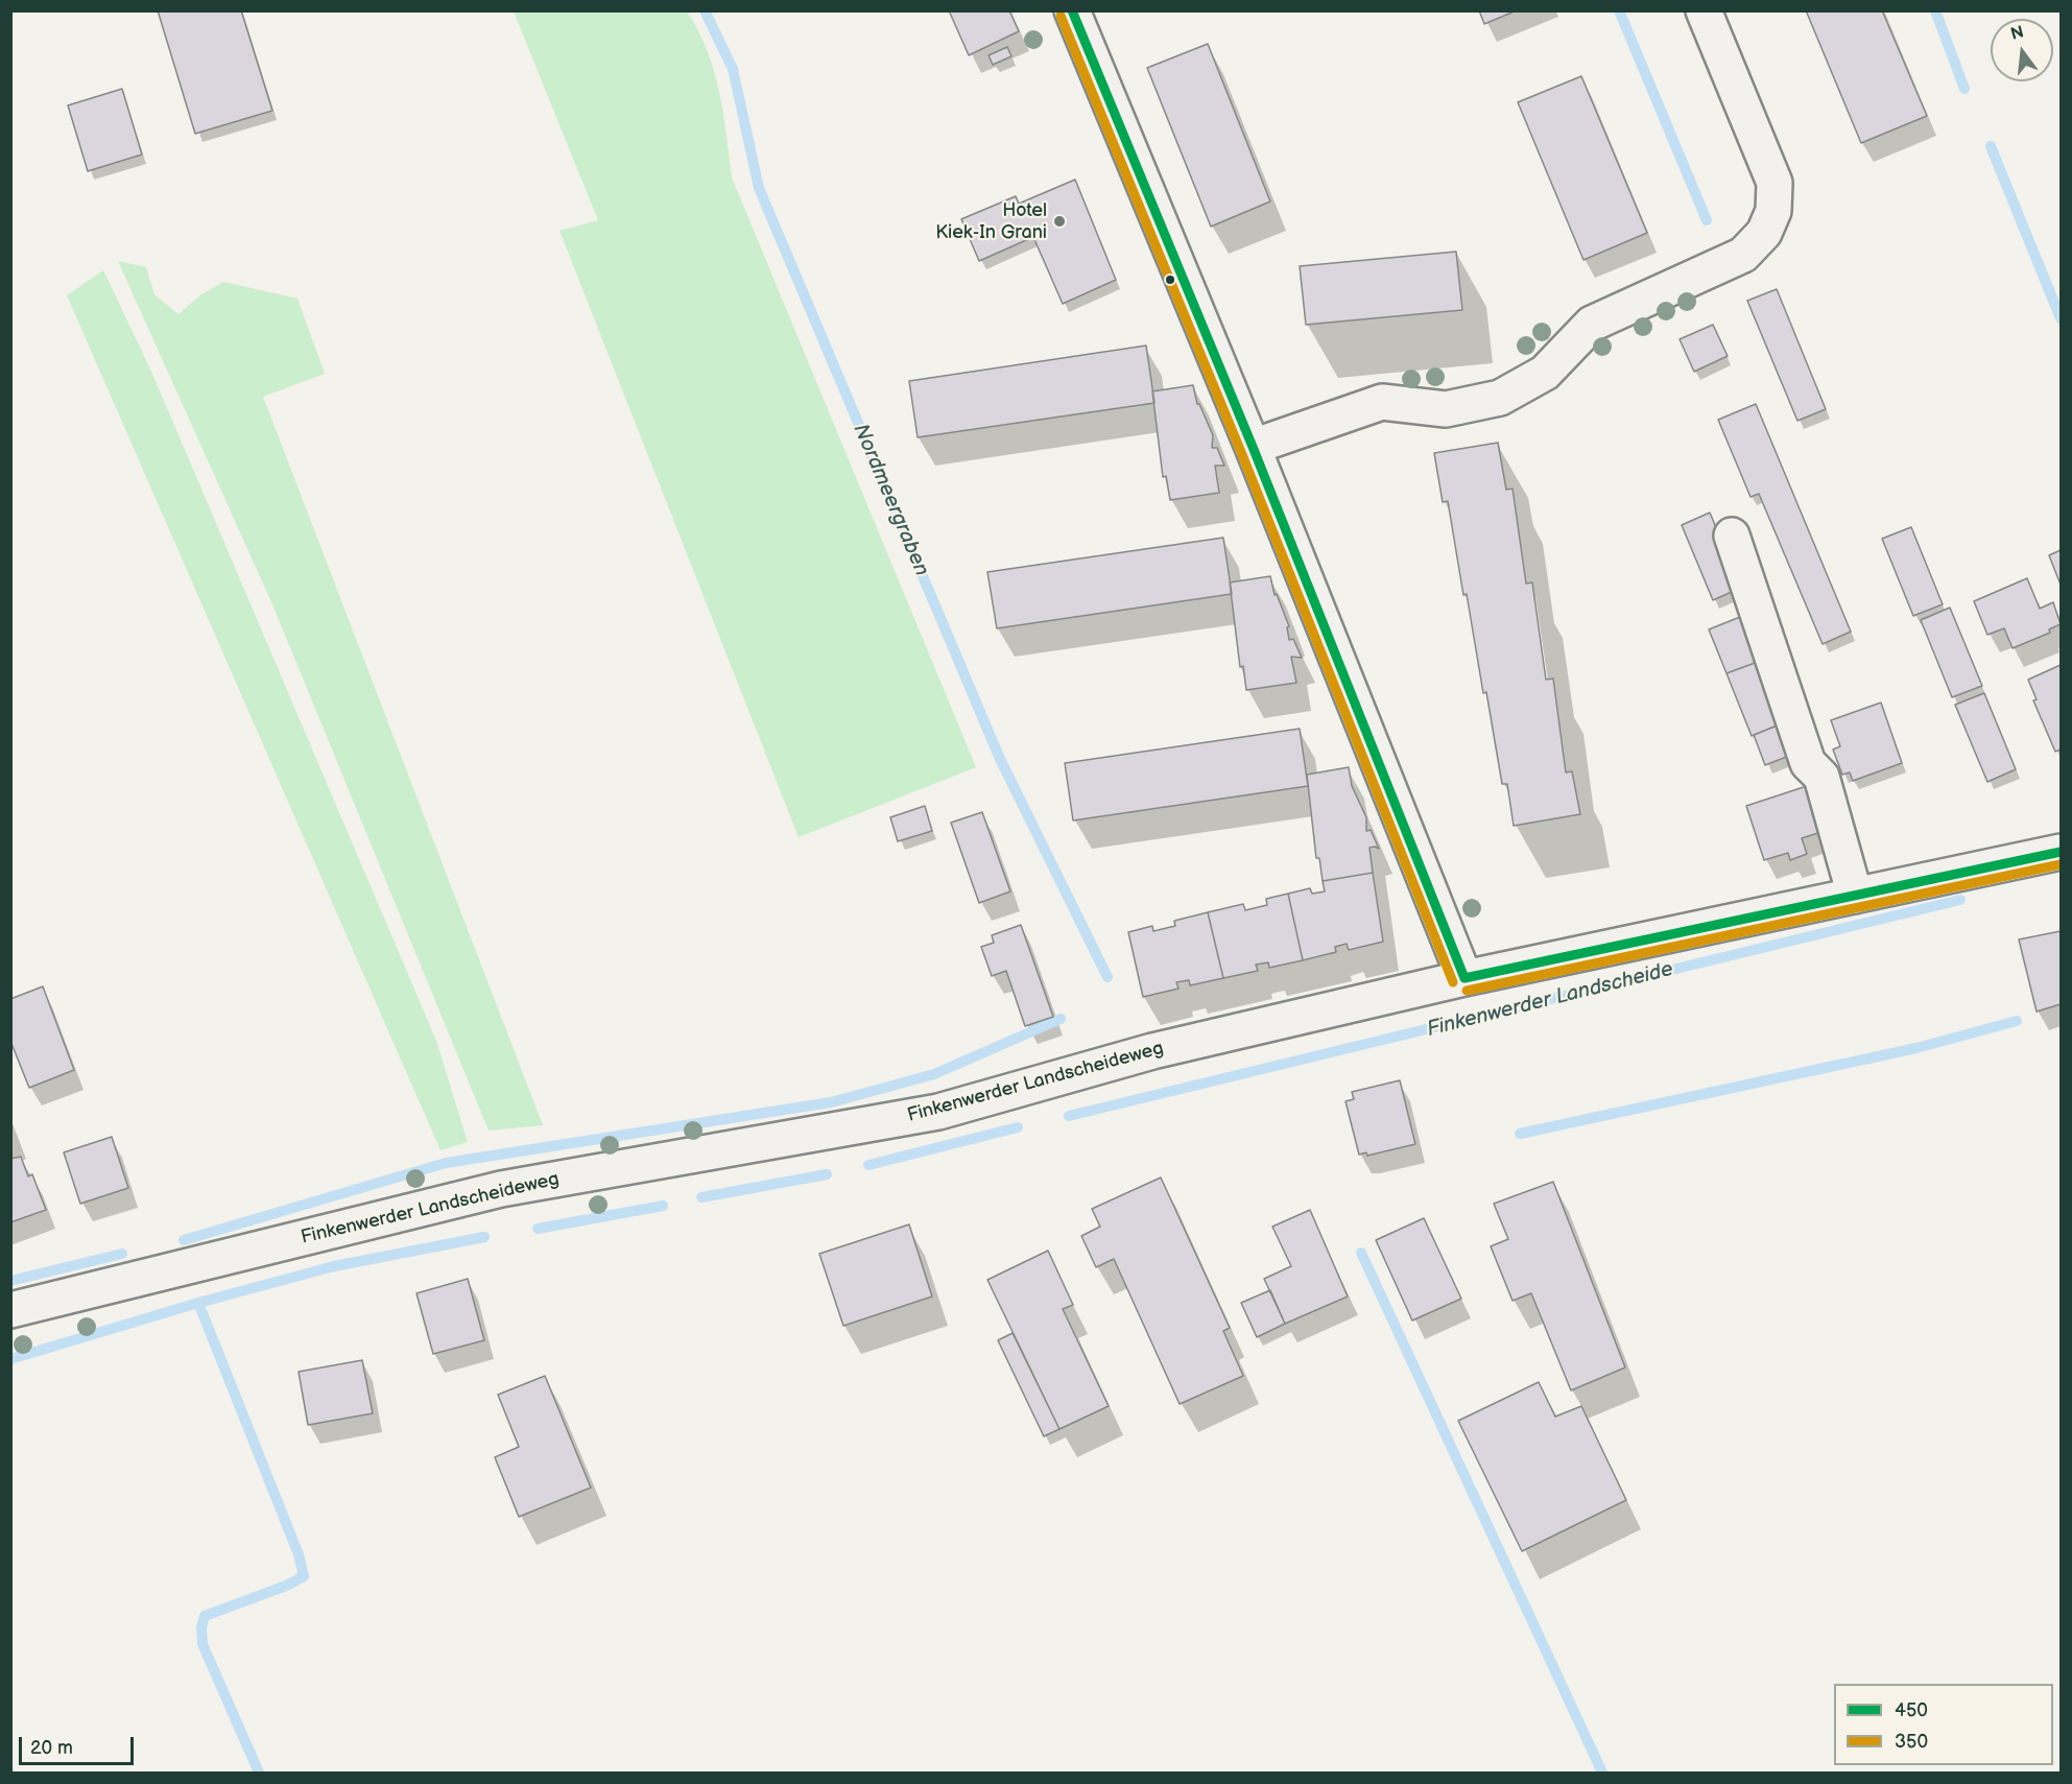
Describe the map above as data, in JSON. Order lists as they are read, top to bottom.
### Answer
{
  "streets": {
    "street": ["Finkenwerder Landscheideweg"]
  },
  "water": ["Nordmeergraben", "Finkenwerder Landscheide"],
  "places": ["Hotel Kiek-In Grani"],
  "lines": ["transit line 450", "transit line 350"],
  "legend": ["450", "350"],
  "scale_bar": "20 m",
  "north": "top"
}
